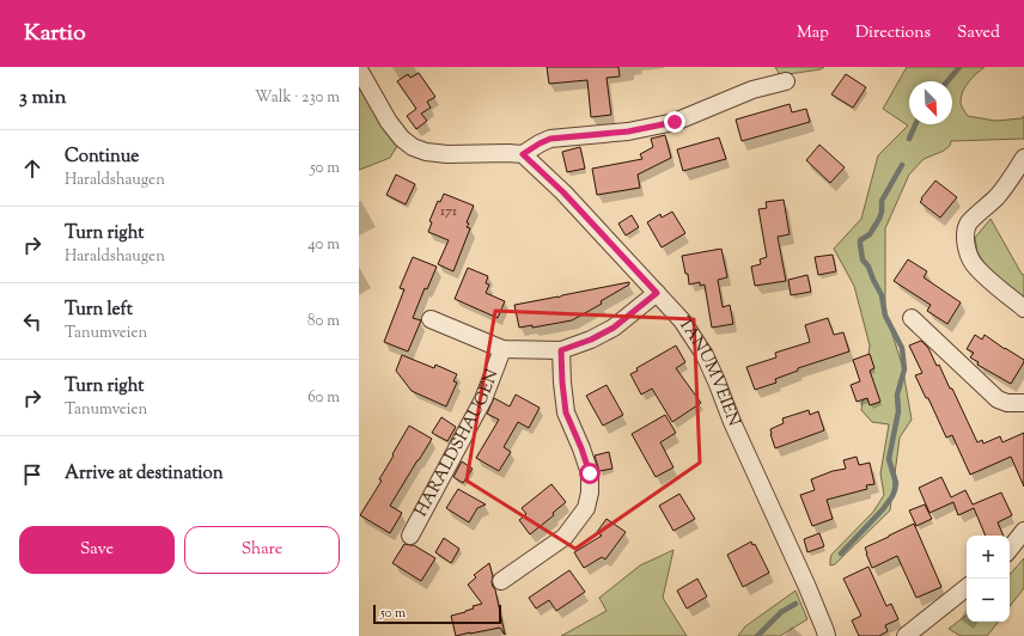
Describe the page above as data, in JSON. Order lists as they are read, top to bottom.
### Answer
{
  "streets": {
    "street": ["TANUMVEIEN", "HARALDSHAUGEN"]
  },
  "crossings": [
    ["TANUMVEIEN", "HARALDSHAUGEN"]
  ],
  "house_numbers": ["171"],
  "scale_bar": "50 m",
  "north": "bottom right",
  "page": {
    "header": "Kartio",
    "nav": ["Map", "Directions", "Saved"],
    "heading": ["3 min", "Walk · 230 m"],
    "list": [
      ["Continue", "Haraldshaugen", "50 m"],
      ["Turn right", "Haraldshaugen", "40 m"],
      ["Turn left", "Tanumveien", "80 m"],
      ["Turn right", "Tanumveien", "60 m"],
      "Arrive at destination"
    ],
    "buttons": ["Save", "Share"],
    "map_buttons": ["+", "−"],
    "scale": "50 m"
  }
}
